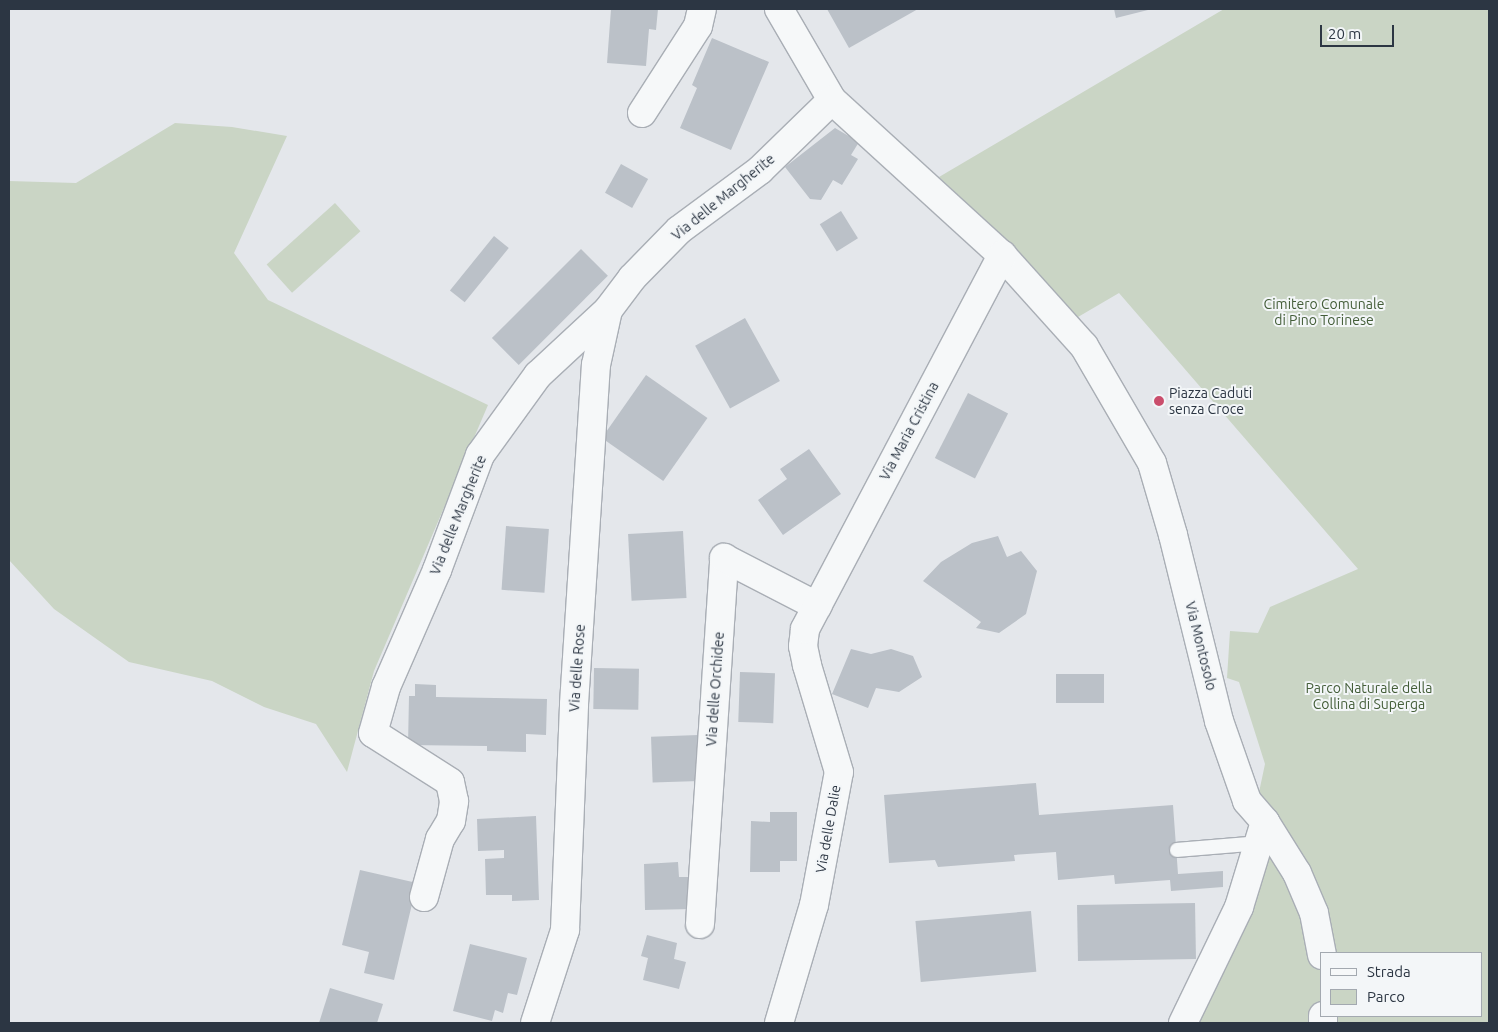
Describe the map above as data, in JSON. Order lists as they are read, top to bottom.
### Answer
{
  "streets": {
    "street": [
      "Via delle Margherite",
      "Via Maria Cristina",
      "Via Montosolo",
      "Via delle Rose",
      "Via delle Orchidee",
      "Via delle Dalie"
    ]
  },
  "crossings": [
    ["Via delle Margherite", "Via delle Rose"],
    ["Via Maria Cristina", "Via Montosolo"],
    ["Via Maria Cristina", "Via delle Orchidee"],
    ["Via Maria Cristina", "Via delle Dalie"],
    ["Via delle Orchidee", "Via delle Dalie"]
  ],
  "parks": ["Cimitero Comunale di Pino Torinese", "Parco Naturale della Collina di Superga"],
  "places": ["Piazza Caduti senza Croce"],
  "legend": ["Strada", "Parco"],
  "scale_bar": "20 m"
}
